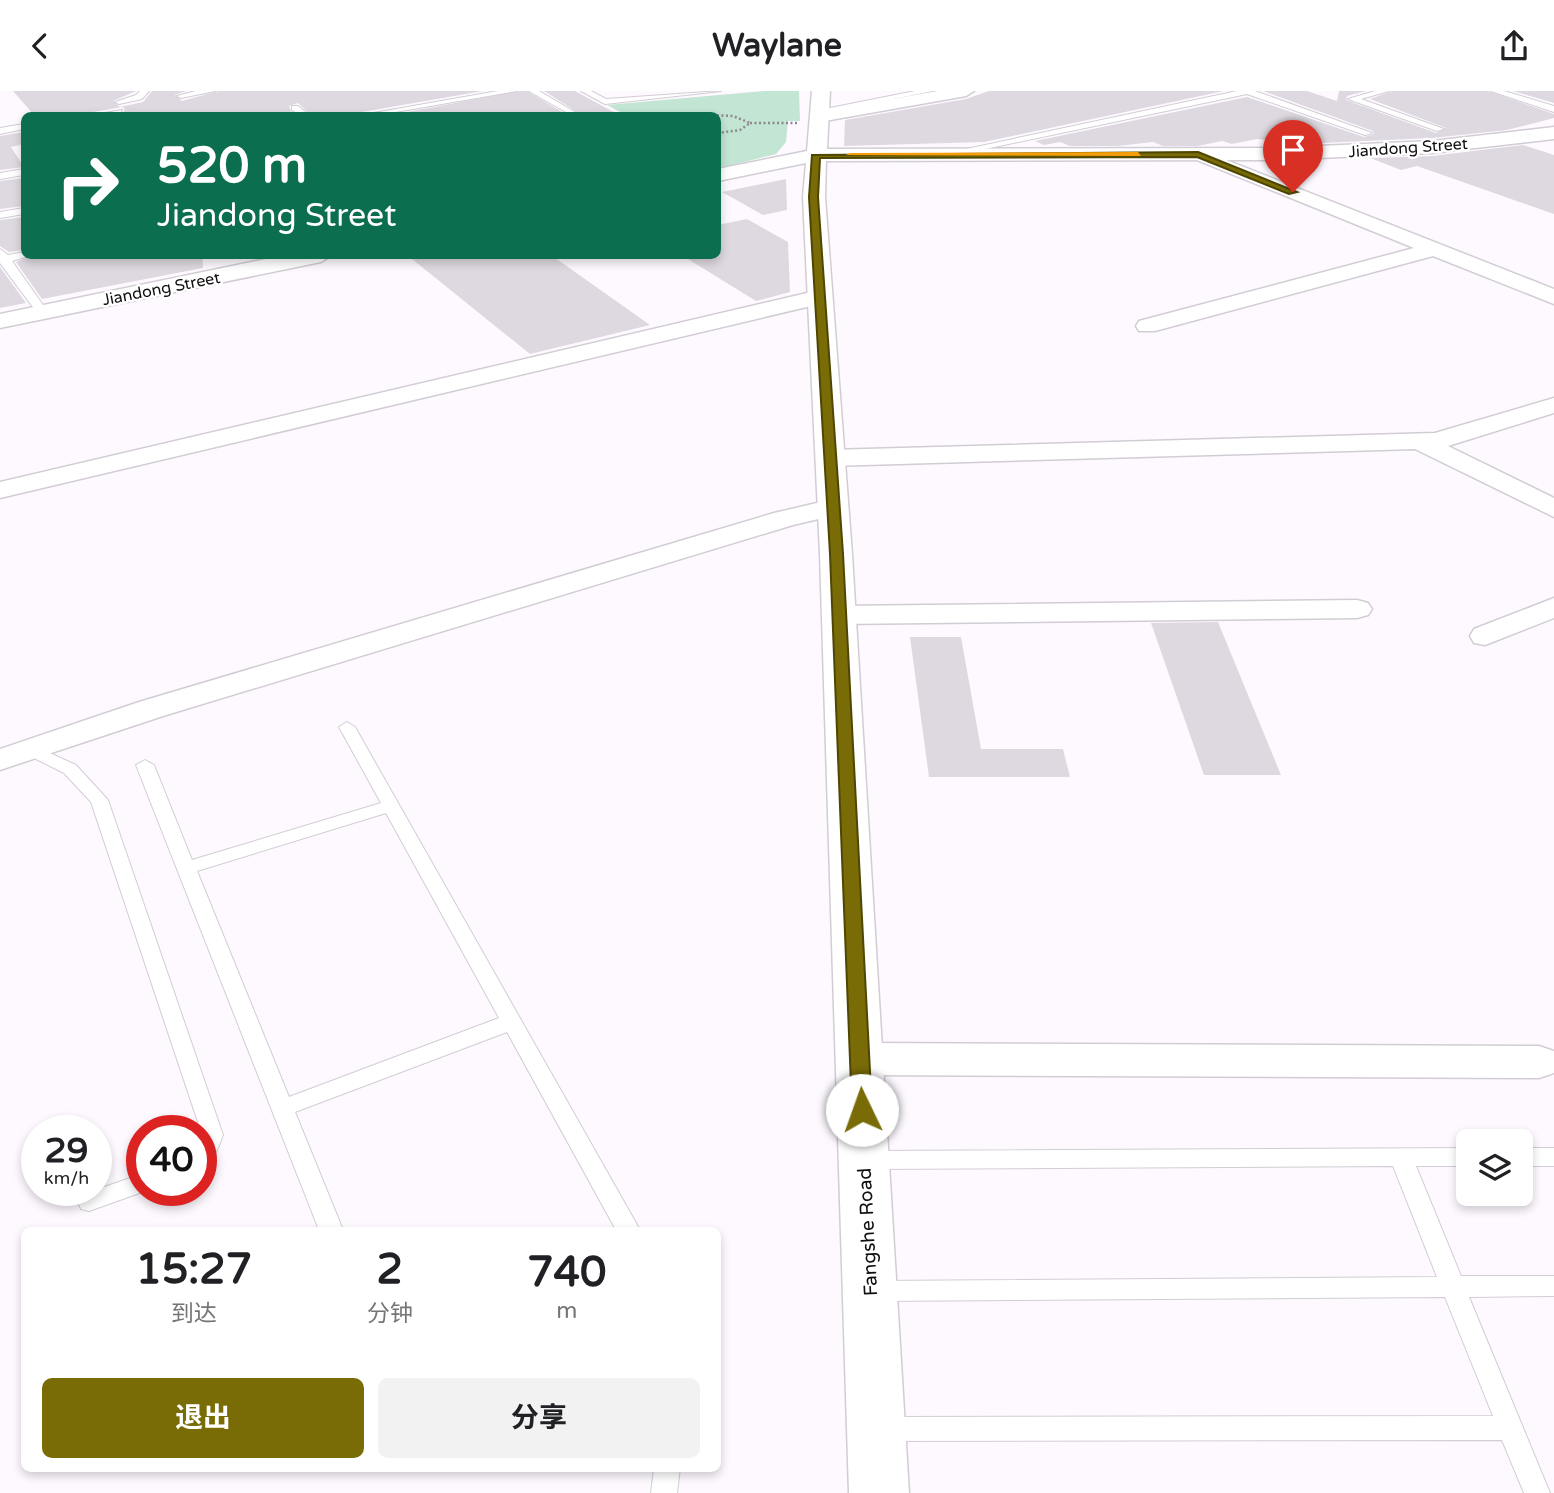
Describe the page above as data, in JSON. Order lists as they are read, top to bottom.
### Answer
{
  "streets": {
    "street": ["Jiandong Street", "Fangshe Road"]
  },
  "crossings": [
    ["Jiandong Street", "Fangshe Road"]
  ],
  "page": {
    "header": "Waylane",
    "turn": ["520 m", "Jiandong Street"],
    "speed": "29 km/h",
    "limit": "40",
    "eta": [
      "15:27",
      "到达",
      "2",
      "分钟",
      "740",
      "m"
    ],
    "buttons": ["退出", "分享"]
  }
}
